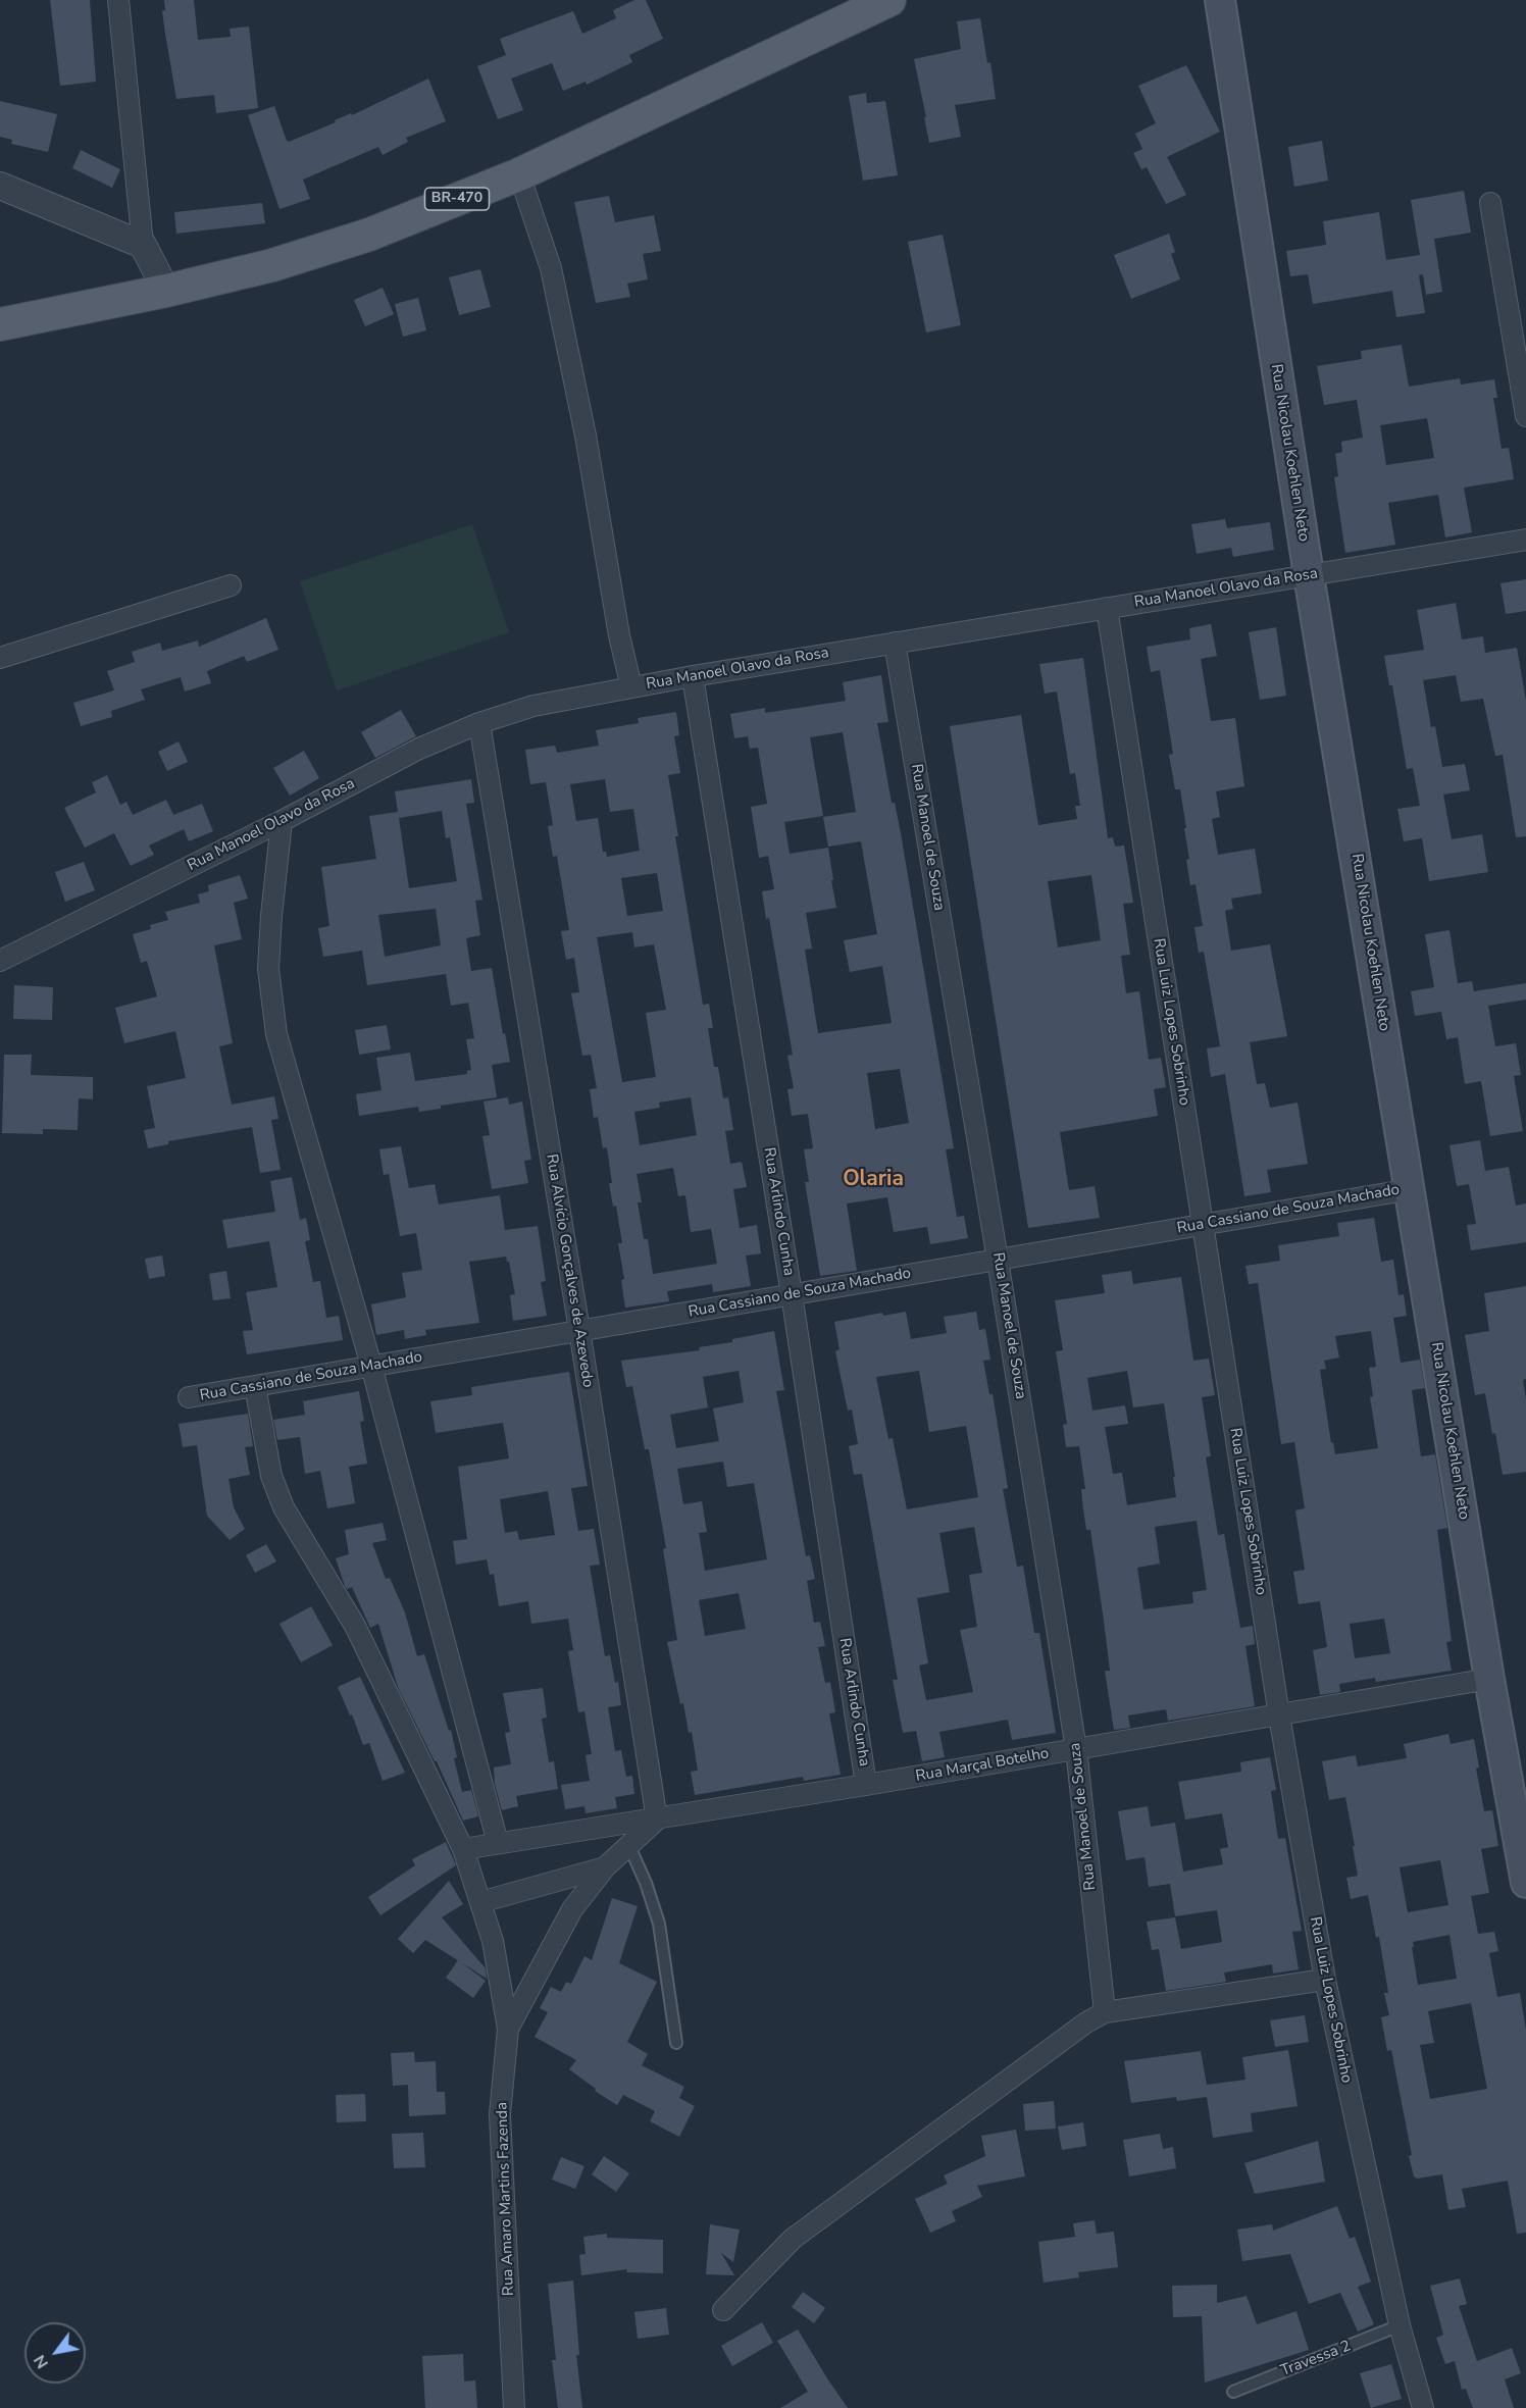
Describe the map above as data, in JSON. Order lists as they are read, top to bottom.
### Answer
{
  "streets": {
    "main road": ["BR-470", "Rua Nicolau Koehlen Neto"],
    "street": [
      "Rua Manoel Olavo da Rosa",
      "Rua Manoel de Souza",
      "Rua Luiz Lopes Sobrinho",
      "Rua Cassiano de Souza Machado",
      "Rua Arlindo Cunha",
      "Rua Alvício Gonçalves de Azevedo",
      "Rua Marçal Botelho",
      "Rua Amaro Martins Fazenda"
    ],
    "lane": ["Travessa 2"]
  },
  "crossings": [
    ["Rua Nicolau Koehlen Neto", "Rua Manoel Olavo da Rosa"],
    ["Rua Nicolau Koehlen Neto", "Rua Cassiano de Souza Machado"],
    ["Rua Nicolau Koehlen Neto", "Rua Marçal Botelho"],
    ["Rua Manoel Olavo da Rosa", "Rua Manoel de Souza"],
    ["Rua Manoel Olavo da Rosa", "Rua Luiz Lopes Sobrinho"],
    ["Rua Manoel Olavo da Rosa", "Rua Arlindo Cunha"],
    ["Rua Manoel Olavo da Rosa", "Rua Alvício Gonçalves de Azevedo"],
    ["Rua Manoel de Souza", "Rua Cassiano de Souza Machado"],
    ["Rua Manoel de Souza", "Rua Marçal Botelho"],
    ["Rua Luiz Lopes Sobrinho", "Rua Cassiano de Souza Machado"],
    ["Rua Luiz Lopes Sobrinho", "Rua Marçal Botelho"],
    ["Rua Luiz Lopes Sobrinho", "Travessa 2"],
    ["Rua Cassiano de Souza Machado", "Rua Arlindo Cunha"],
    ["Rua Cassiano de Souza Machado", "Rua Alvício Gonçalves de Azevedo"],
    ["Rua Arlindo Cunha", "Rua Marçal Botelho"],
    ["Rua Alvício Gonçalves de Azevedo", "Rua Marçal Botelho"],
    ["Rua Alvício Gonçalves de Azevedo", "Rua Amaro Martins Fazenda"],
    ["Rua Marçal Botelho", "Rua Amaro Martins Fazenda"]
  ],
  "districts": ["Olaria"],
  "north": "bottom left"
}
